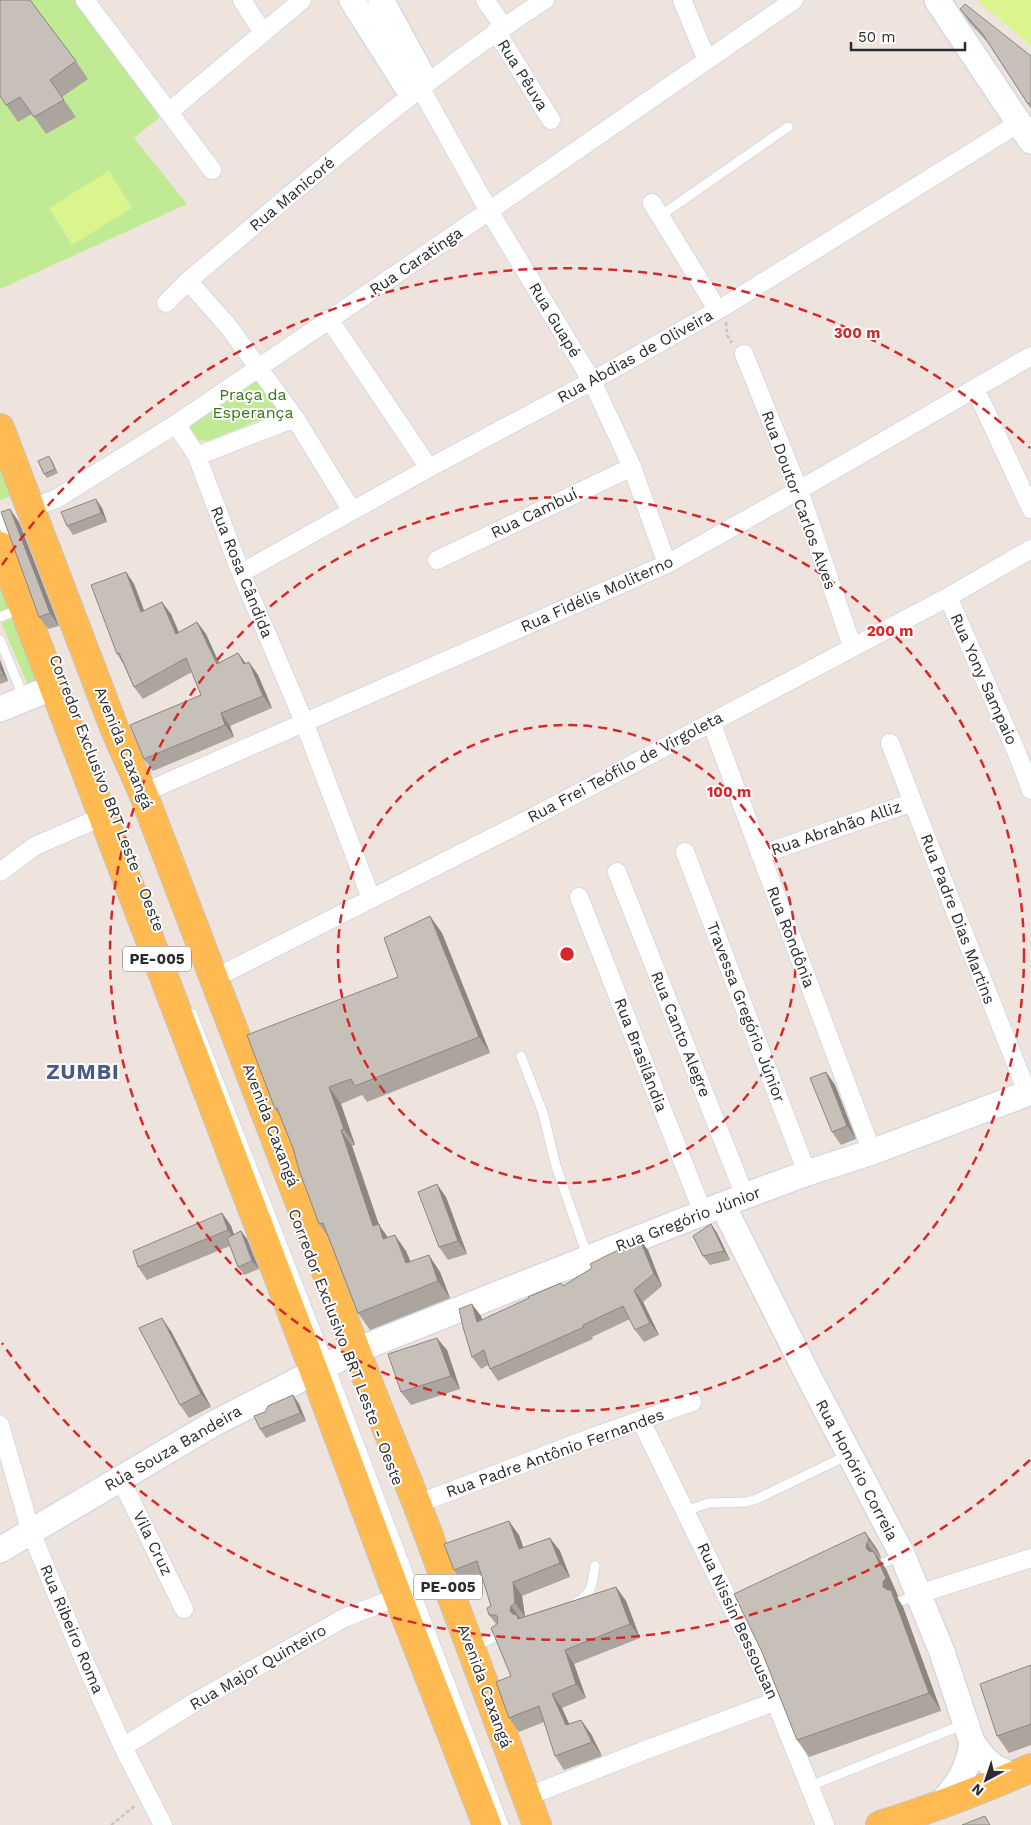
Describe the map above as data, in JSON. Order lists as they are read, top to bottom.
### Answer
{
  "streets": {
    "main road": [
      "Avenida Caxangá",
      "PE-005",
      "Rua Gregório Júnior",
      "Rua Souza Bandeira",
      "Rua Honório Correia"
    ],
    "street": [
      "Rua Pêuva",
      "Rua Manicoré",
      "Rua Caratinga",
      "Rua Guapé",
      "Rua Abdias de Oliveira",
      "Rua Doutor Carlos Alves",
      "Rua Cambuí",
      "Rua Rosa Cândida",
      "Rua Fidélis Moliterno",
      "Rua Yony Sampaio",
      "Rua Frei Teófilo de Virgoleta",
      "Rua Abrahão Alliz",
      "Rua Padre Dias Martins",
      "Rua Rondônia",
      "Travessa Gregório Júnior",
      "Rua Canto Alegre",
      "Rua Brasilândia",
      "Rua Padre Antônio Fernandes",
      "Vila Cruz",
      "Rua Nissin Bessousan",
      "Rua Ribeiro Roma",
      "Rua Major Quinteiro"
    ],
    "lane": ["Corredor Exclusivo BRT Leste - Oeste"]
  },
  "crossings": [
    ["Rua Pêuva", "Rua Manicoré"],
    ["Rua Manicoré", "Rua Guapé"],
    ["Rua Caratinga", "Rua Guapé"],
    ["Rua Caratinga", "Rua Rosa Cândida"],
    ["Rua Caratinga", "Avenida Caxangá"],
    ["Rua Guapé", "Rua Abdias de Oliveira"],
    ["Rua Guapé", "Rua Cambuí"],
    ["Rua Guapé", "Rua Fidélis Moliterno"],
    ["Rua Abdias de Oliveira", "Rua Rosa Cândida"],
    ["Rua Doutor Carlos Alves", "Rua Fidélis Moliterno"],
    ["Rua Doutor Carlos Alves", "Rua Frei Teófilo de Virgoleta"],
    ["Rua Rosa Cândida", "Rua Fidélis Moliterno"],
    ["Rua Rosa Cândida", "Rua Frei Teófilo de Virgoleta"],
    ["Rua Fidélis Moliterno", "Avenida Caxangá"],
    ["Rua Fidélis Moliterno", "Corredor Exclusivo BRT Leste - Oeste"],
    ["Rua Yony Sampaio", "Rua Frei Teófilo de Virgoleta"],
    ["Avenida Caxangá", "Rua Frei Teófilo de Virgoleta"],
    ["Avenida Caxangá", "Corredor Exclusivo BRT Leste - Oeste"],
    ["Avenida Caxangá", "Rua Gregório Júnior"],
    ["Avenida Caxangá", "Rua Souza Bandeira"],
    ["Avenida Caxangá", "Rua Padre Antônio Fernandes"],
    ["Avenida Caxangá", "Rua Major Quinteiro"],
    ["Rua Frei Teófilo de Virgoleta", "Rua Rondônia"],
    ["Corredor Exclusivo BRT Leste - Oeste", "Rua Gregório Júnior"],
    ["Corredor Exclusivo BRT Leste - Oeste", "Rua Souza Bandeira"],
    ["Rua Abrahão Alliz", "Rua Padre Dias Martins"],
    ["Rua Abrahão Alliz", "Rua Rondônia"],
    ["Rua Padre Dias Martins", "Rua Gregório Júnior"],
    ["Rua Rondônia", "Rua Gregório Júnior"],
    ["Travessa Gregório Júnior", "Rua Gregório Júnior"],
    ["Rua Canto Alegre", "Rua Brasilândia"],
    ["Rua Canto Alegre", "Rua Gregório Júnior"],
    ["Rua Canto Alegre", "Rua Honório Correia"],
    ["Rua Brasilândia", "Rua Gregório Júnior"],
    ["Rua Brasilândia", "Rua Honório Correia"],
    ["Rua Gregório Júnior", "Rua Souza Bandeira"],
    ["Rua Gregório Júnior", "Rua Honório Correia"],
    ["Rua Souza Bandeira", "Vila Cruz"],
    ["Rua Souza Bandeira", "Rua Ribeiro Roma"],
    ["Rua Padre Antônio Fernandes", "Rua Nissin Bessousan"],
    ["Rua Ribeiro Roma", "Rua Major Quinteiro"]
  ],
  "districts": ["ZUMBI"],
  "parks": ["Praça da Esperança"],
  "scale_bar": "50 m",
  "north": "bottom left",
  "rings": ["300 m", "200 m", "100 m"]
}
